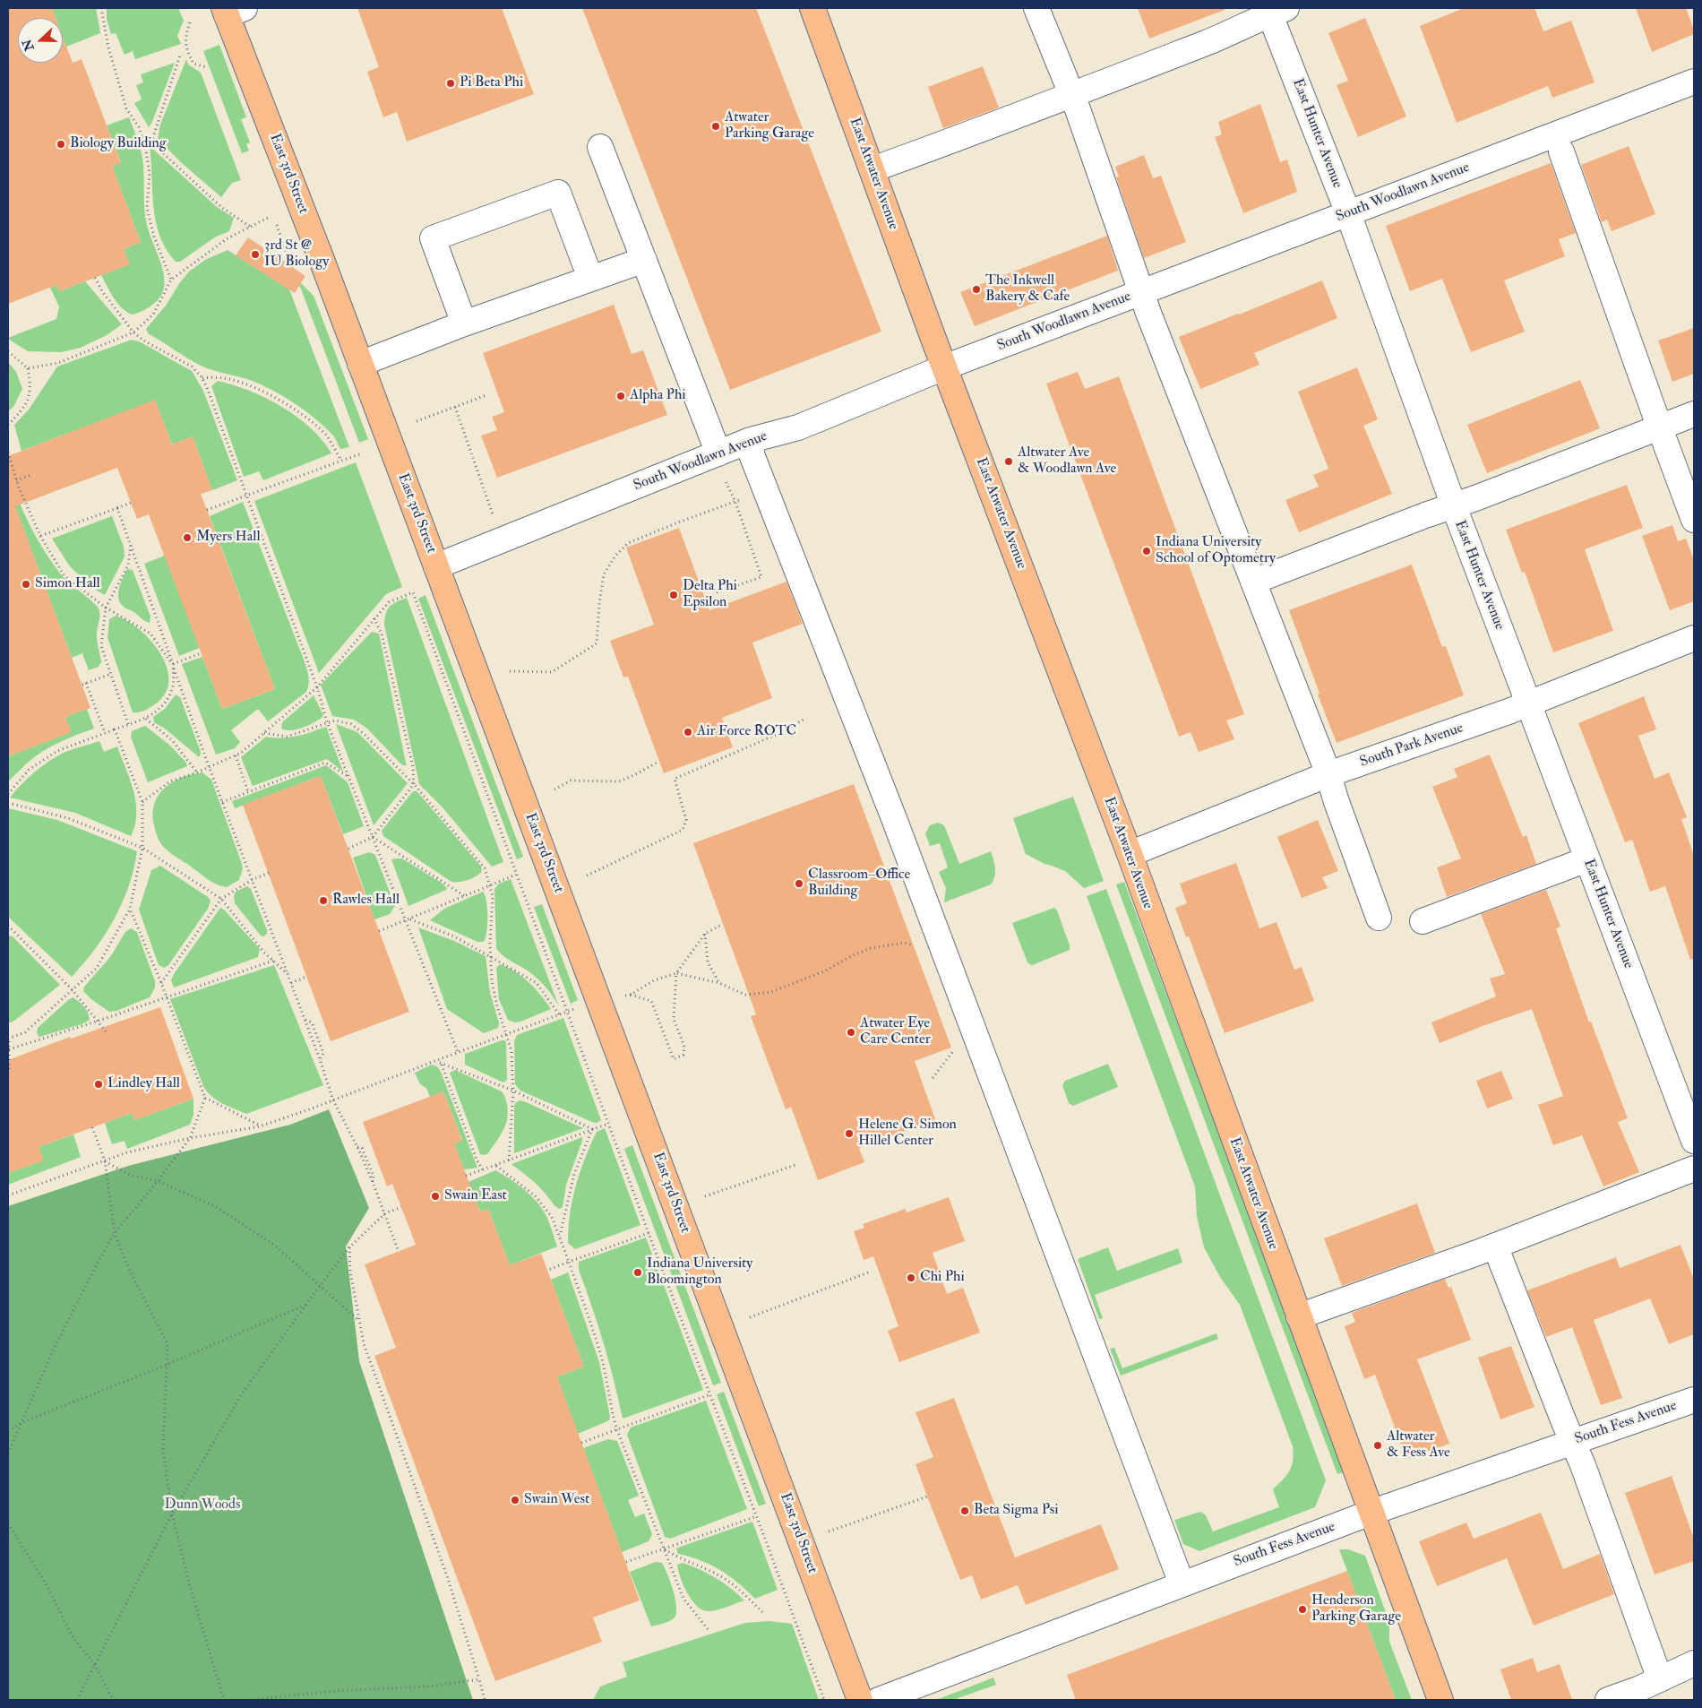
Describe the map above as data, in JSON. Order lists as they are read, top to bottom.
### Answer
{
  "streets": {
    "main road": ["East 3rd Street", "East Atwater Avenue"],
    "street": [
      "East Hunter Avenue",
      "South Woodlawn Avenue",
      "South Park Avenue",
      "South Fess Avenue"
    ]
  },
  "crossings": [
    ["East Hunter Avenue", "South Woodlawn Avenue"],
    ["East Hunter Avenue", "South Park Avenue"],
    ["East 3rd Street", "South Woodlawn Avenue"],
    ["East Atwater Avenue", "South Woodlawn Avenue"],
    ["East Atwater Avenue", "South Park Avenue"],
    ["East Atwater Avenue", "South Fess Avenue"]
  ],
  "parks": ["Dunn Woods"],
  "places": [
    "Pi Beta Phi",
    "Atwater Parking Garage",
    "Biology Building",
    "3rd St @ IU Biology",
    "The Inkwell Bakery & Cafe",
    "Alpha Phi",
    "Altwater Ave & Woodlawn Ave",
    "Myers Hall",
    "Indiana University School of Optometry",
    "Simon Hall",
    "Delta Phi Epsilon",
    "Air Force ROTC",
    "Classroom–Office Building",
    "Rawles Hall",
    "Atwater Eye Care Center",
    "Lindley Hall",
    "Helene G. Simon Hillel Center",
    "Swain East",
    "Indiana University Bloomington",
    "Chi Phi",
    "Altwater & Fess Ave",
    "Swain West",
    "Beta Sigma Psi",
    "Henderson Parking Garage"
  ],
  "north": "left"
}
